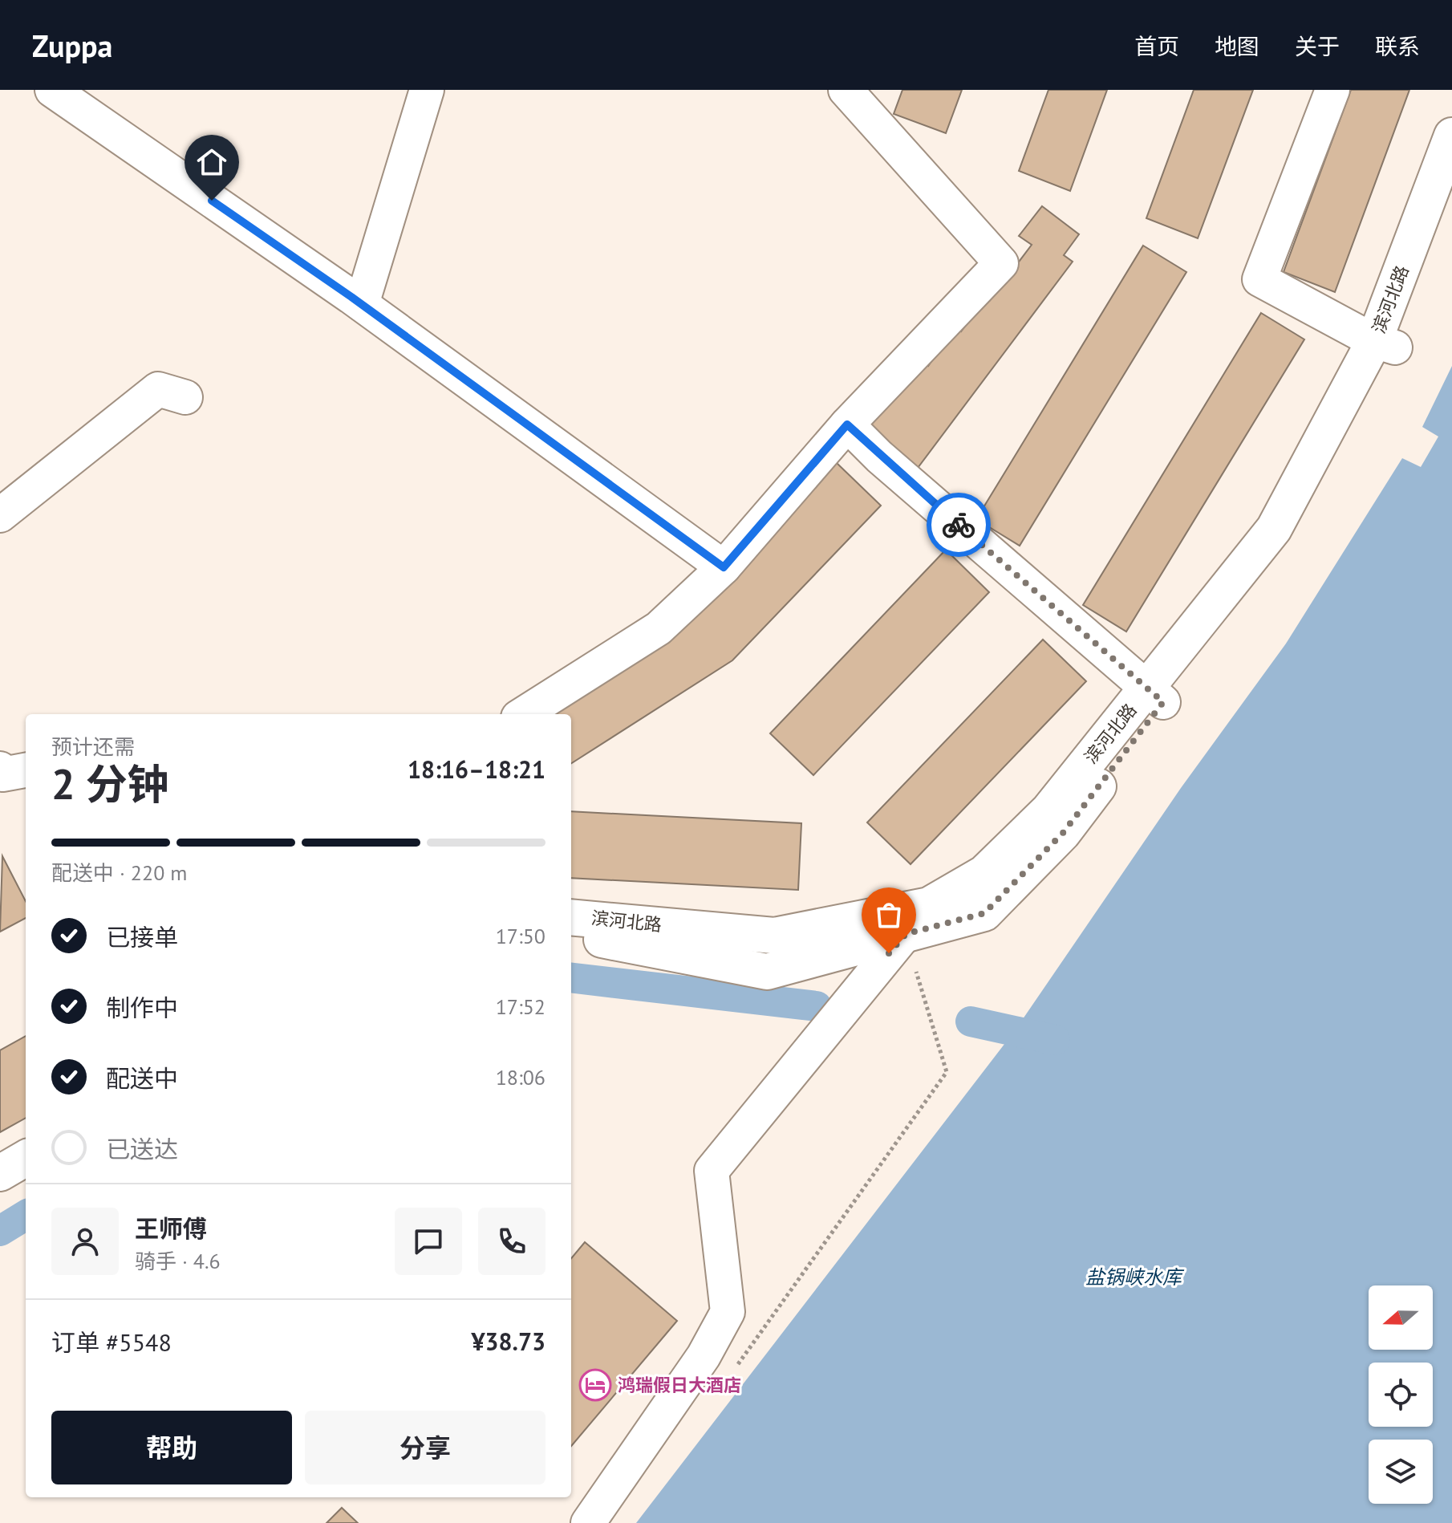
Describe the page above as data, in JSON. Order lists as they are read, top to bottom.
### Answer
{
  "streets": {
    "main road": ["滨河北路"]
  },
  "water": ["盐锅峡水库"],
  "places": {
    "hotel": ["鸿瑞假日大酒店"]
  },
  "north": "left",
  "page": {
    "header": "Zuppa",
    "nav": [
      "首页",
      "地图",
      "关于",
      "联系"
    ],
    "heading": ["2 分钟", "预计还需", "18:16–18:21"],
    "panel": [
      "王师傅",
      "骑手 · 4.6",
      "订单 #5548",
      "¥38.73"
    ],
    "bar": "配送中 · 220 m",
    "list": [
      ["已接单", "17:50"],
      ["制作中", "17:52"],
      ["配送中", "18:06"],
      "已送达"
    ],
    "buttons": ["帮助", "分享"]
  }
}
